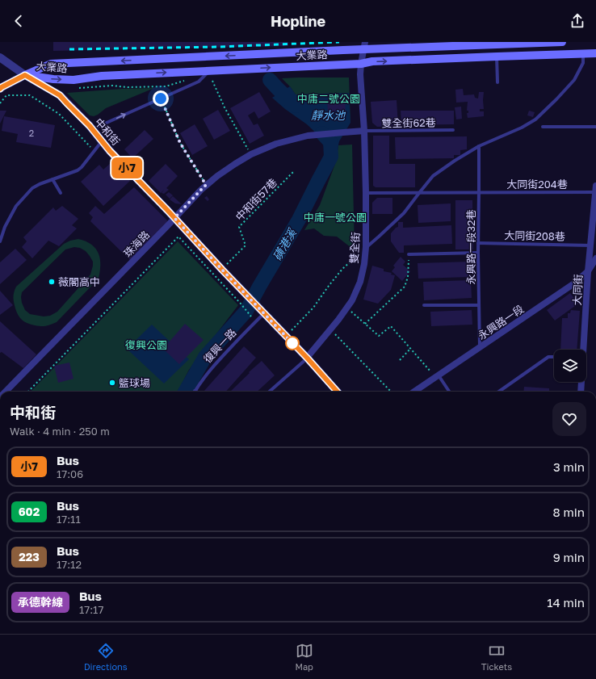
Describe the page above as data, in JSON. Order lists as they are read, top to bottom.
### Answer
{
  "streets": {
    "main road": ["大業路"],
    "street": [
      "中和街",
      "珠海路",
      "雙全街",
      "大同街",
      "永興路一段"
    ],
    "lane": [
      "雙全街62巷",
      "大同街204巷",
      "大同街208巷",
      "永興路一段32巷",
      "復興一路"
    ],
    "path": ["中和街57巷"]
  },
  "crossings": [
    ["大業路", "中和街"],
    ["大業路", "雙全街"],
    ["雙全街62巷", "珠海路"],
    ["雙全街62巷", "雙全街"],
    ["中和街", "中和街57巷"],
    ["中和街", "珠海路"],
    ["中和街", "復興一路"],
    ["大同街204巷", "永興路一段32巷"],
    ["大同街204巷", "雙全街"],
    ["大同街204巷", "大同街"],
    ["大同街208巷", "永興路一段32巷"],
    ["大同街208巷", "大同街"],
    ["珠海路", "雙全街"],
    ["永興路一段32巷", "永興路一段"],
    ["大同街", "永興路一段"]
  ],
  "water": ["靜水池", "磺港溪"],
  "parks": ["中庸二號公園", "中庸一號公園", "復興公園"],
  "places": ["薇閣高中", "籃球場"],
  "lines": ["bus line 小7"],
  "house_numbers": ["2"],
  "page": {
    "header": "Hopline",
    "on_map": "小7",
    "heading": ["中和街", "Walk · 4 min · 250 m"],
    "list": [
      {
        "mark": "小7",
        "name": "Bus",
        "note": "17:06",
        "value": "3 min"
      },
      {
        "mark": "602",
        "name": "Bus",
        "note": "17:11",
        "value": "8 min"
      },
      {
        "mark": "223",
        "name": "Bus",
        "note": "17:12",
        "value": "9 min"
      },
      {
        "mark": "承德幹線",
        "name": "Bus",
        "note": "17:17",
        "value": "14 min"
      }
    ],
    "tabs": ["Directions", "Map", "Tickets"]
  }
}
